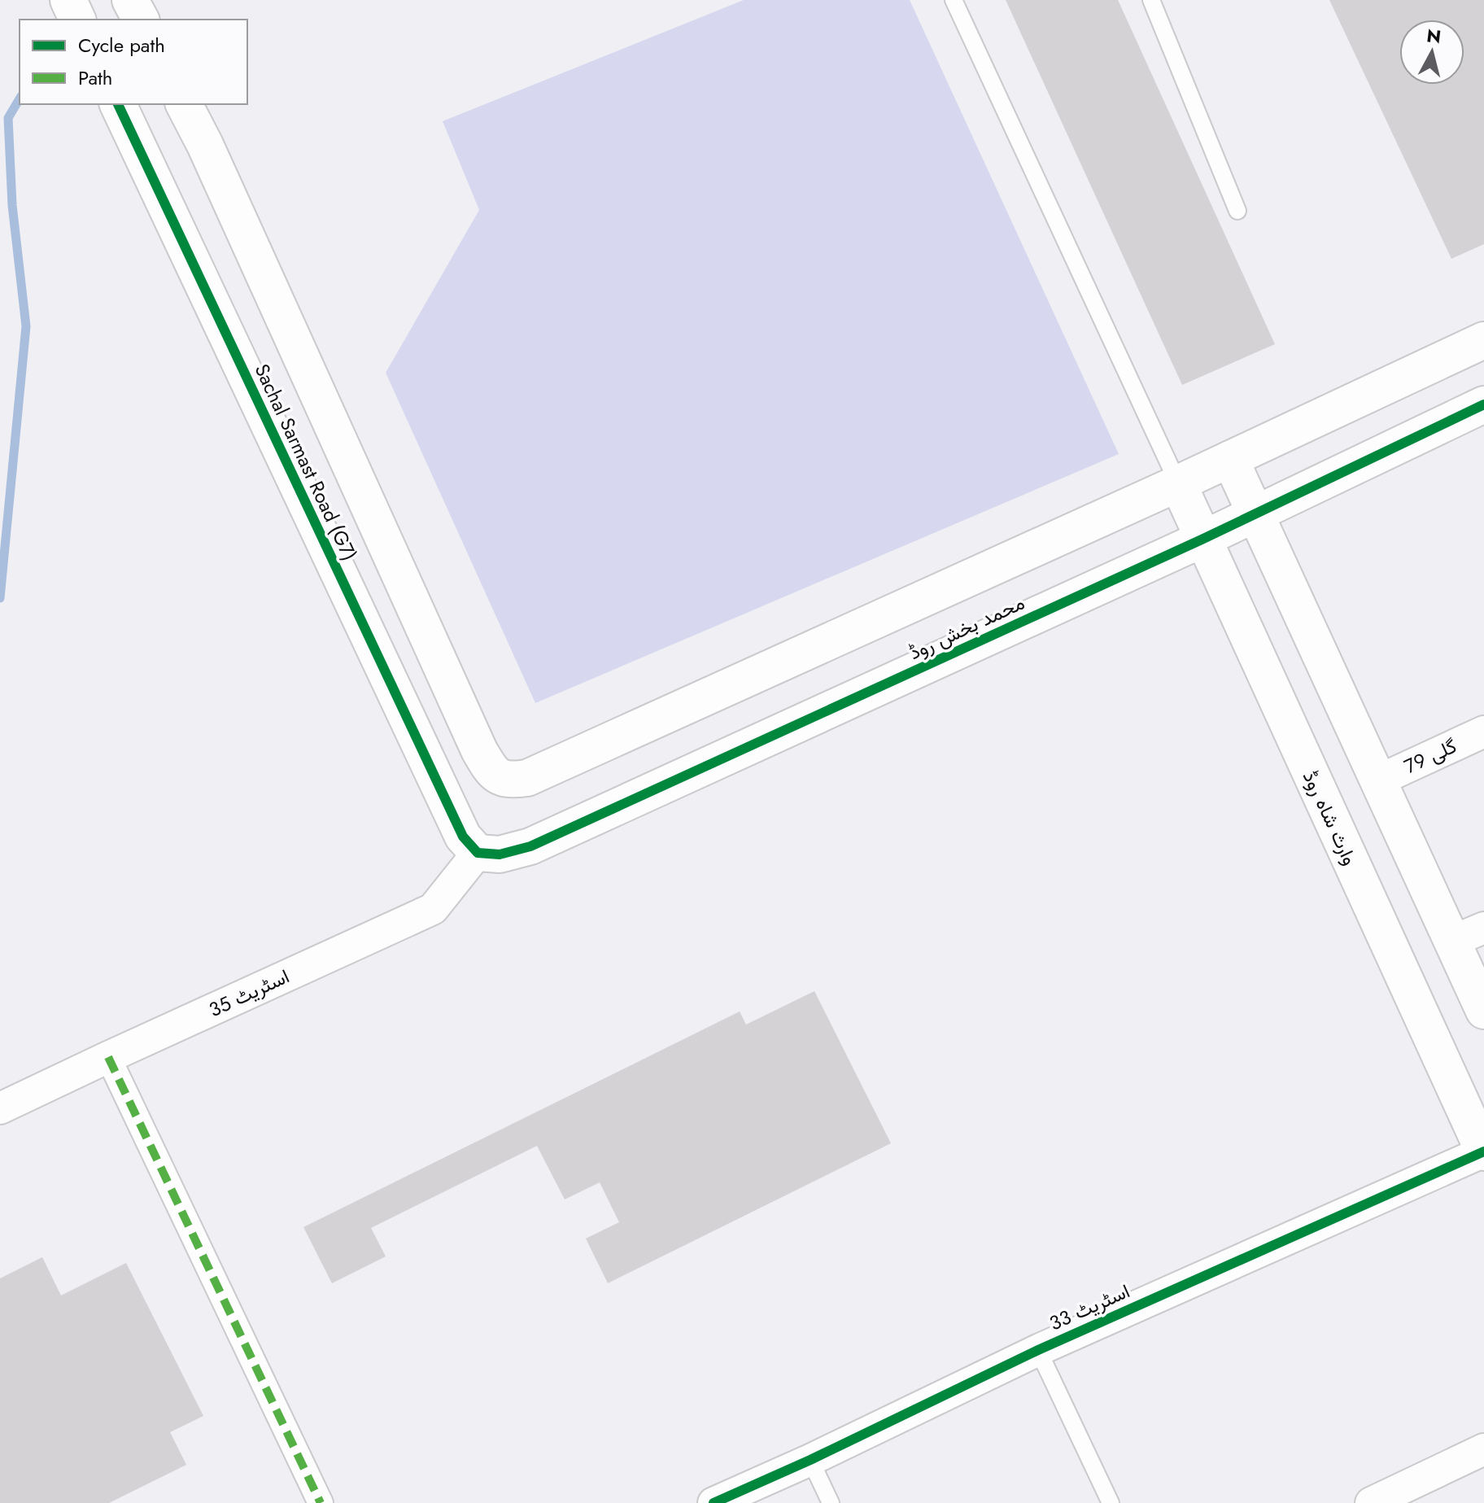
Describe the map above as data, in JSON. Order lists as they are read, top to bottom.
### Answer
{
  "streets": {
    "street": [
      "Sachal Sarmast Road (G7)",
      "محمد بخش روڈ",
      "گلی 79",
      "وارث شاہ روڈ",
      "اسٹریٹ 35",
      "اسٹریٹ 33"
    ]
  },
  "crossings": [
    ["Sachal Sarmast Road (G7)", "محمد بخش روڈ"],
    ["Sachal Sarmast Road (G7)", "وارث شاہ روڈ"],
    ["Sachal Sarmast Road (G7)", "اسٹریٹ 35"],
    ["محمد بخش روڈ", "وارث شاہ روڈ"],
    ["محمد بخش روڈ", "اسٹریٹ 35"],
    ["وارث شاہ روڈ", "اسٹریٹ 33"]
  ],
  "legend": ["Cycle path", "Path"],
  "north": "top"
}
